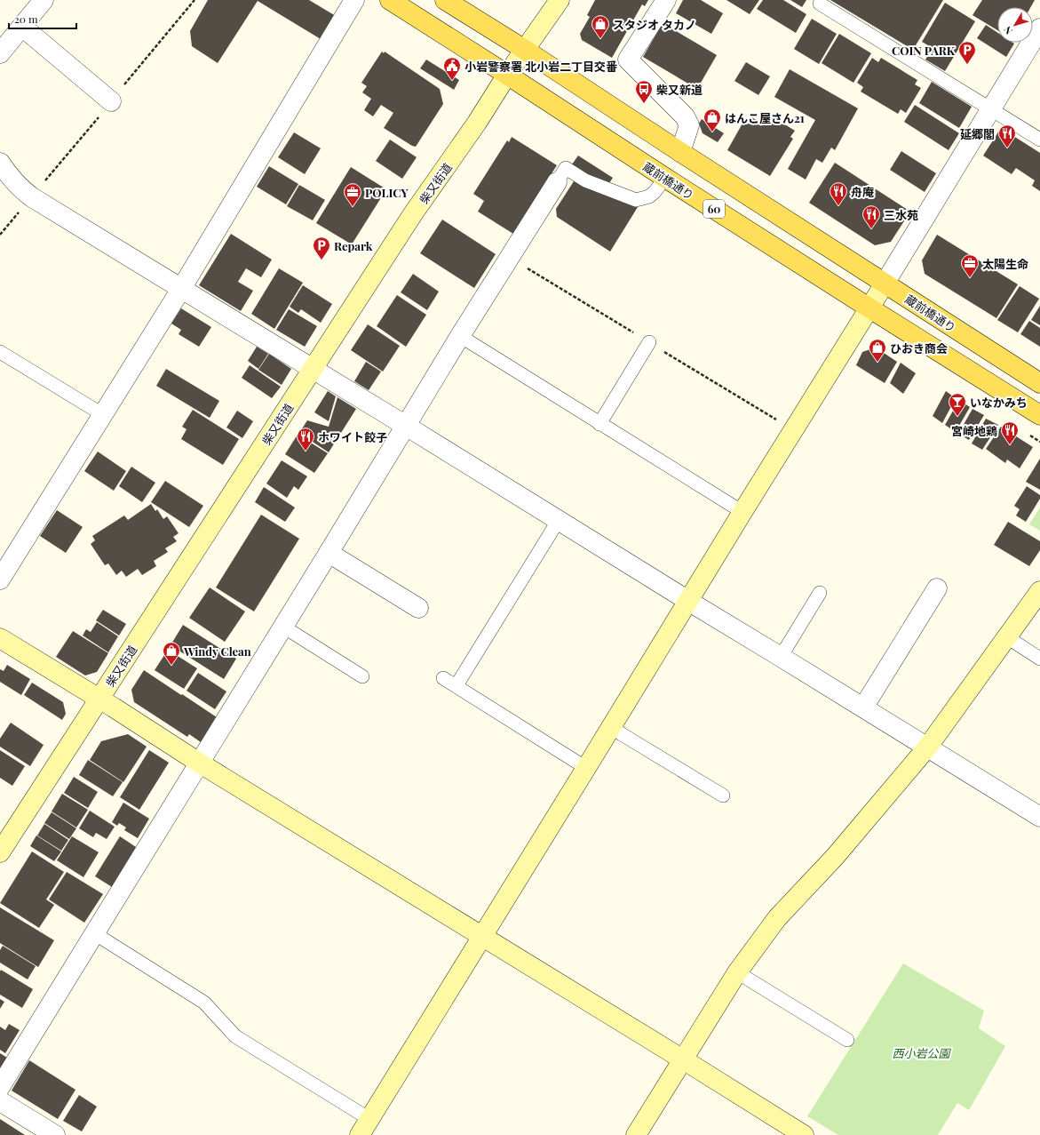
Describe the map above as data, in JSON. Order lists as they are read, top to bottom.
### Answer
{
  "streets": {
    "main road": ["蔵前橋通り", "60"],
    "street": ["柴又街道"]
  },
  "crossings": [
    ["蔵前橋通り", "柴又街道"]
  ],
  "parks": ["西小岩公園"],
  "places": {
    "shop": [
      "スタジオ タカノ",
      "はんこ屋さん21",
      "ひおき商会",
      "Windy Clean"
    ],
    "parking": ["COIN PARK", "Repark"],
    "public building": ["小岩警察署 北小岩二丁目交番"],
    "bus stop": ["柴又新道"],
    "restaurant": [
      "延郷閣",
      "舟庵",
      "三水苑",
      "宮崎地鶏",
      "ホワイト餃子"
    ],
    "office": ["POLICY", "太陽生命"],
    "bar": ["いなかみち"]
  },
  "scale_bar": "20 m",
  "north": "bottom left"
}
